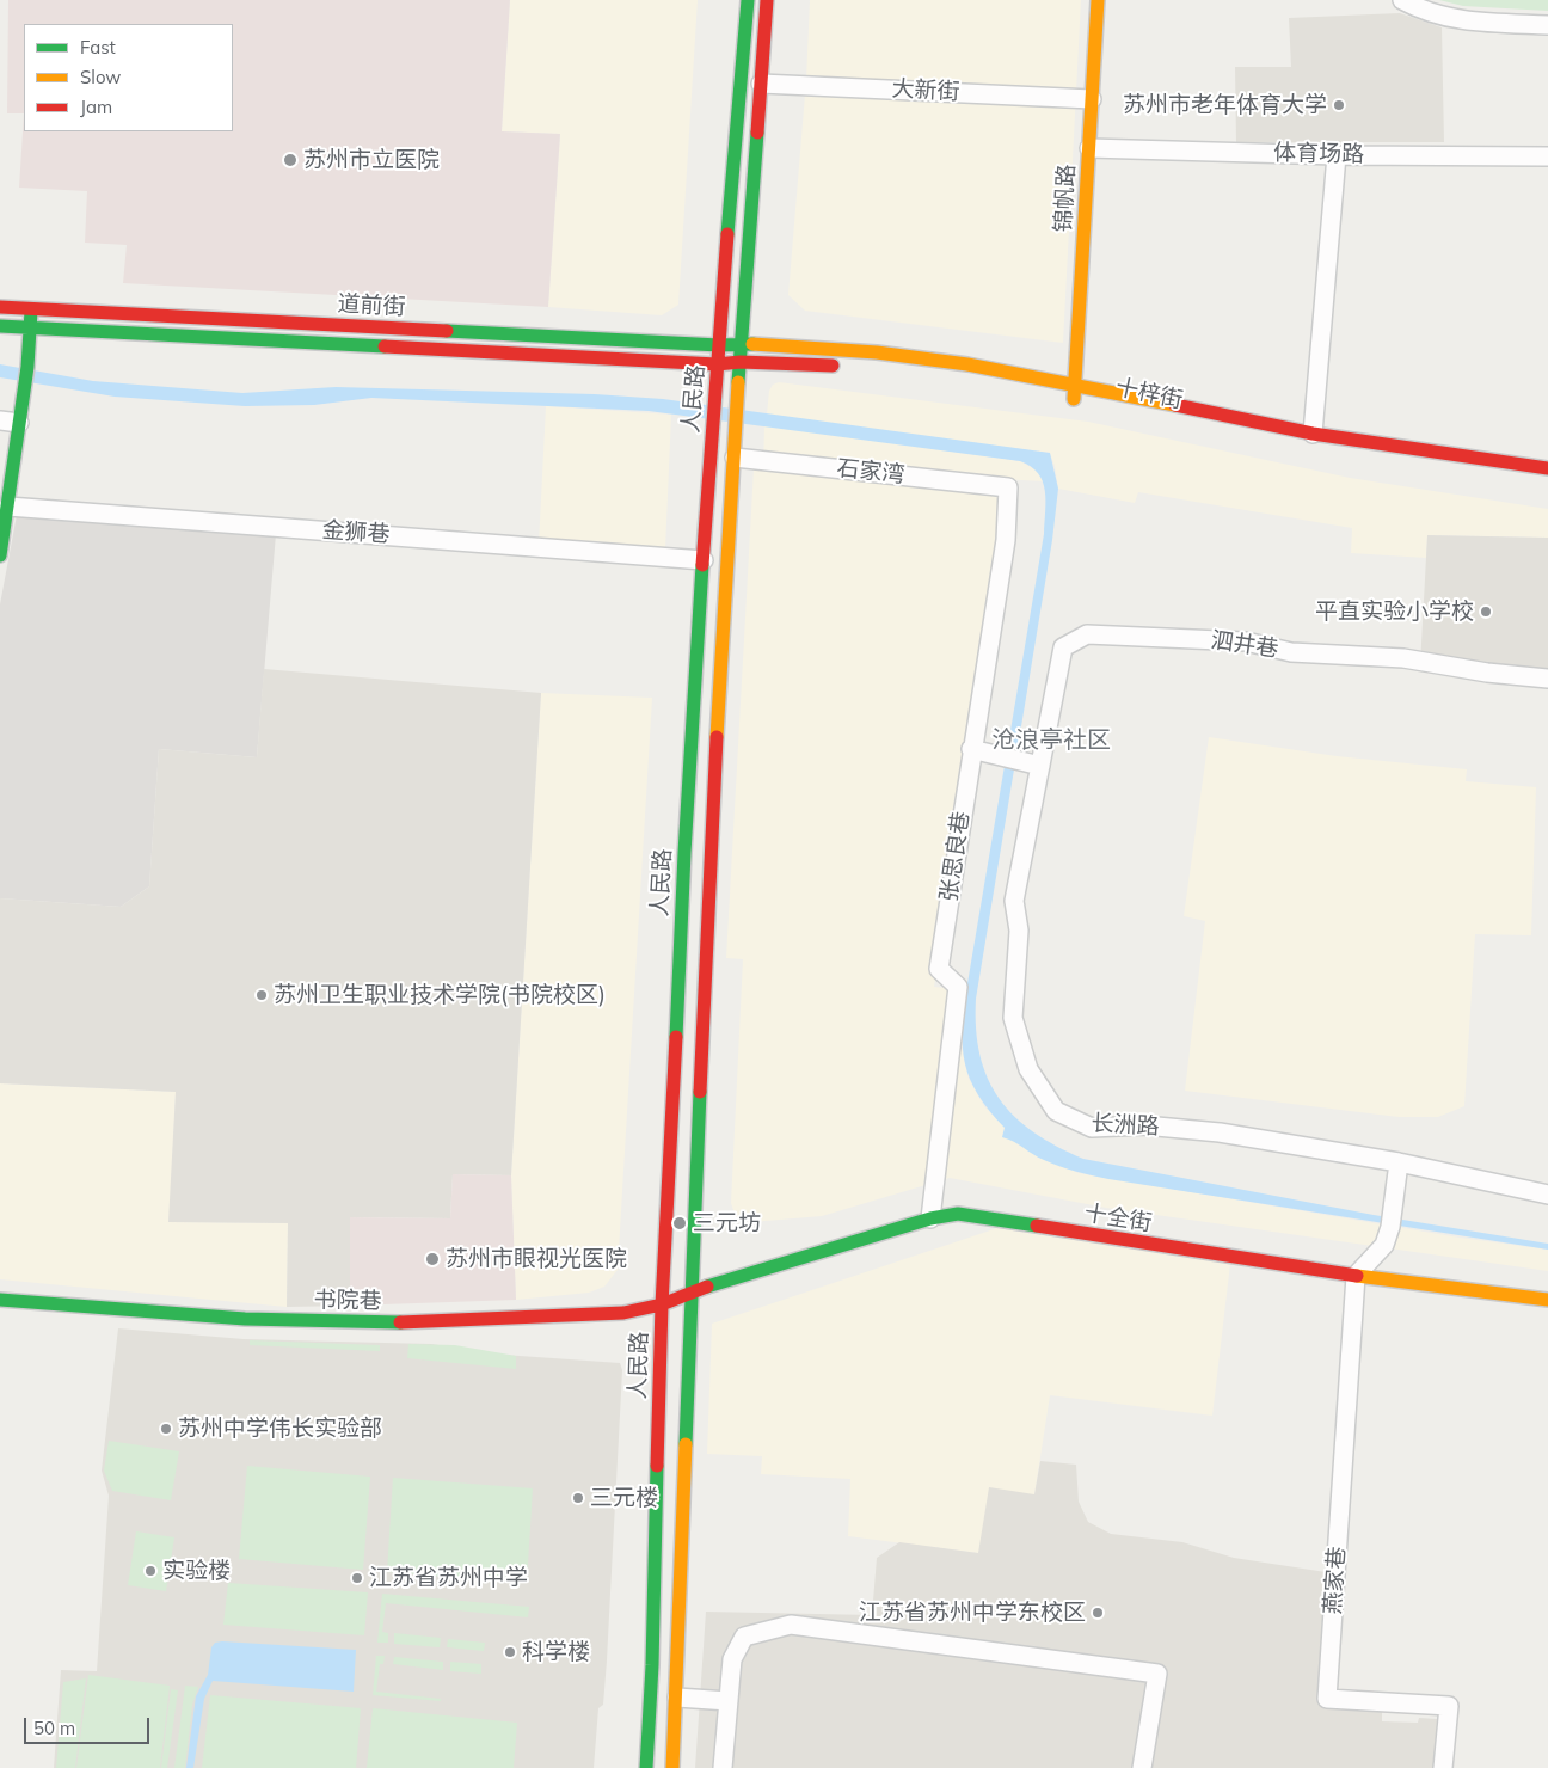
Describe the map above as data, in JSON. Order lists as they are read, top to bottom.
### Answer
{
  "streets": {
    "main road": [
      "锦帆路",
      "道前街",
      "十梓街",
      "人民路",
      "十全街",
      "书院巷"
    ],
    "street": [
      "大新街",
      "体育场路",
      "石家湾",
      "金狮巷",
      "泗井巷",
      "张思良巷",
      "长洲路",
      "燕家巷"
    ]
  },
  "crossings": [
    ["大新街", "锦帆路"],
    ["大新街", "人民路"],
    ["体育场路", "锦帆路"],
    ["锦帆路", "十梓街"],
    ["道前街", "十梓街"],
    ["道前街", "人民路"],
    ["十梓街", "人民路"],
    ["人民路", "石家湾"],
    ["人民路", "金狮巷"],
    ["人民路", "十全街"],
    ["人民路", "书院巷"],
    ["石家湾", "张思良巷"],
    ["泗井巷", "长洲路"],
    ["张思良巷", "十全街"],
    ["十全街", "书院巷"],
    ["十全街", "燕家巷"]
  ],
  "districts": ["沧浪亭社区"],
  "places": [
    "苏州市老年体育大学",
    "苏州市立医院",
    "平直实验小学校",
    "苏州卫生职业技术学院(书院校区)",
    "三元坊",
    "苏州市眼视光医院",
    "苏州中学伟长实验部",
    "三元楼",
    "实验楼",
    "江苏省苏州中学",
    "江苏省苏州中学东校区",
    "科学楼"
  ],
  "legend": ["Fast", "Slow", "Jam"],
  "scale_bar": "50 m"
}
